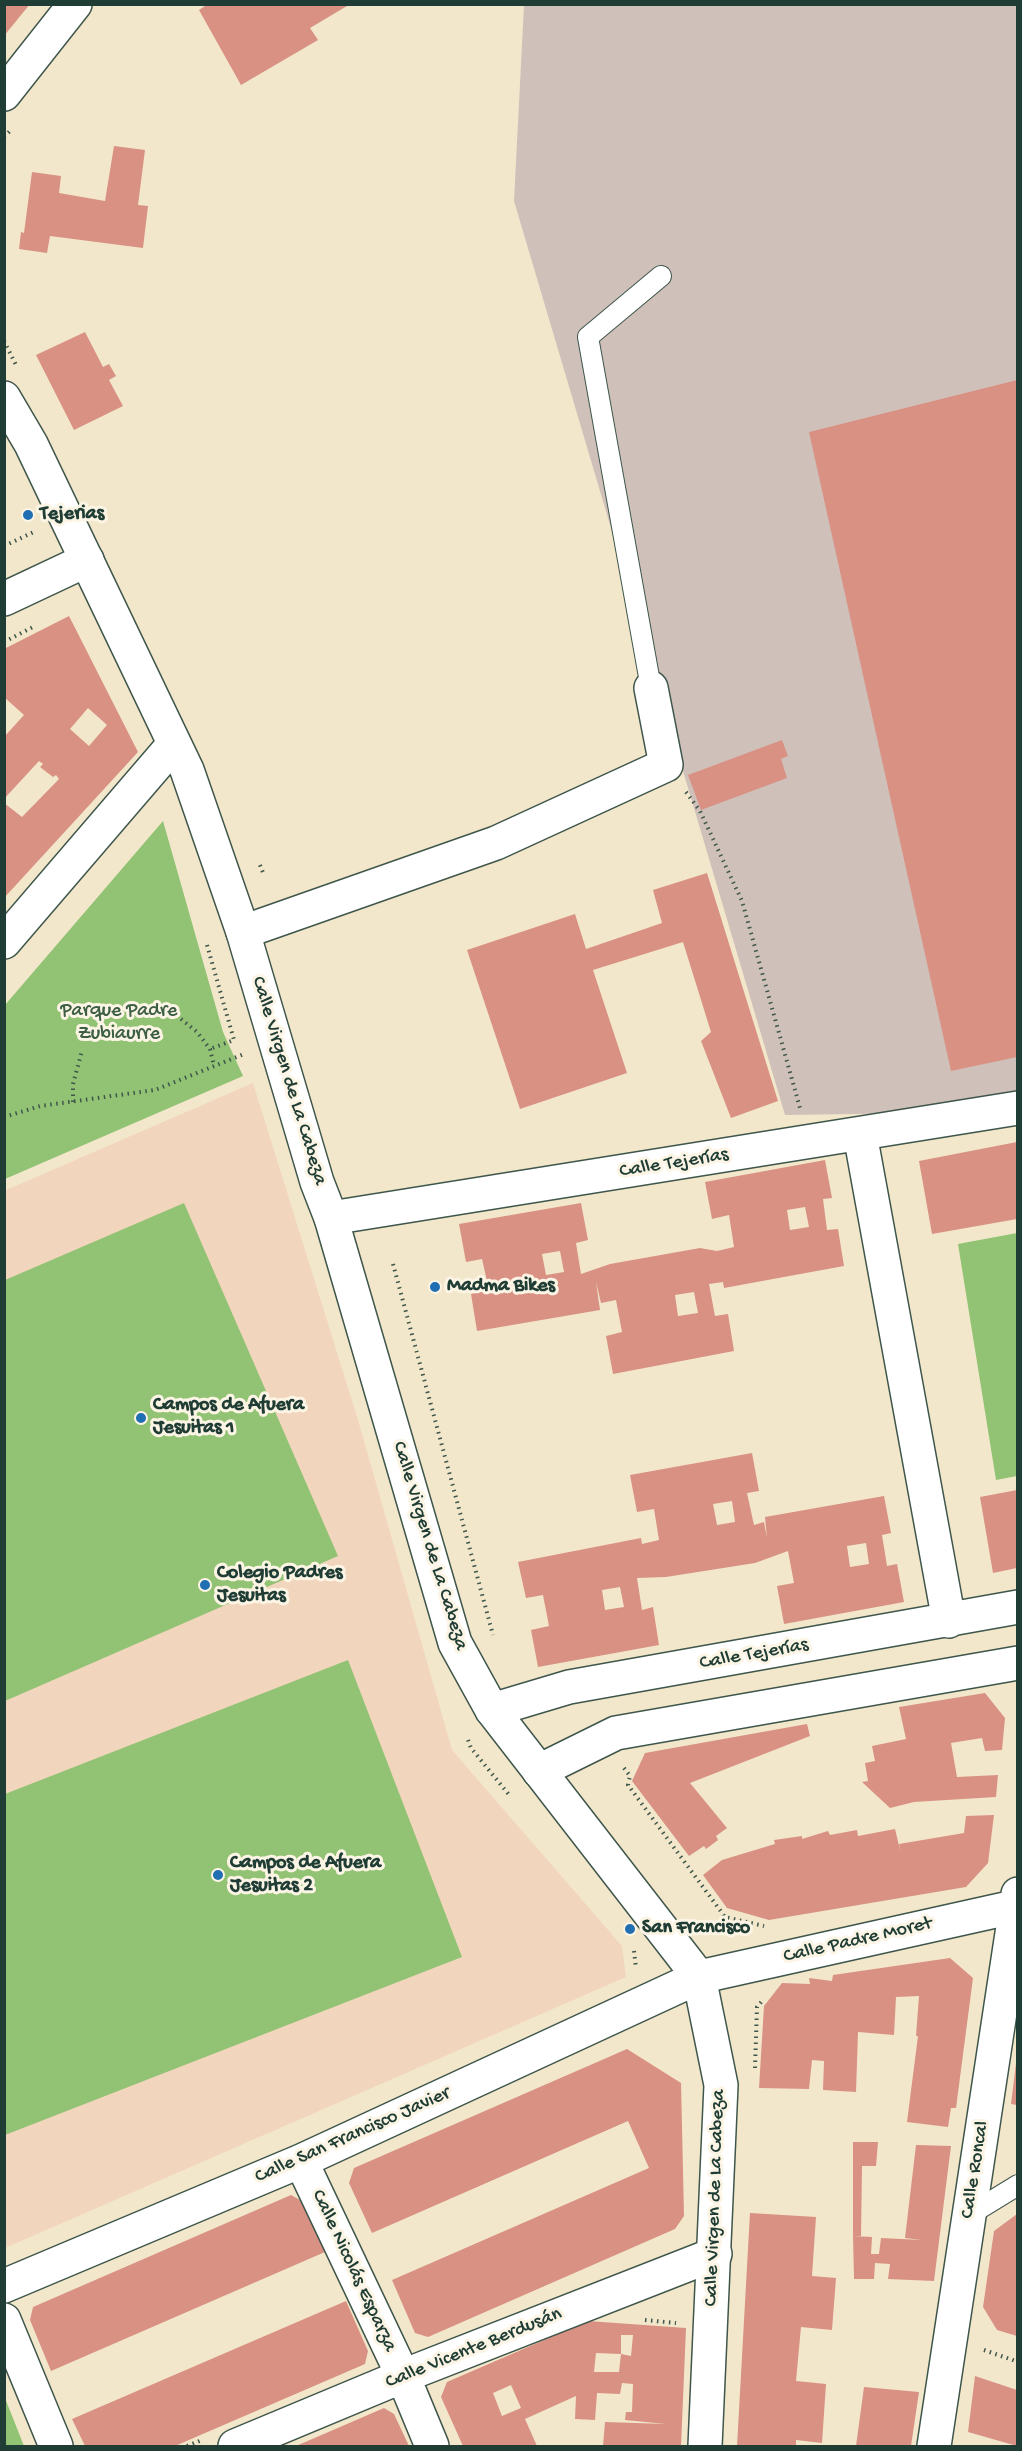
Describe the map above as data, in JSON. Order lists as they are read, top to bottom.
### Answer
{
  "streets": {
    "street": [
      "Calle Virgen de La Cabeza",
      "Calle Tejerías",
      "Calle Padre Moret",
      "Calle San Francisco Javier",
      "Calle Roncal",
      "Calle Nicolás Esparza",
      "Calle Vicente Berdusán"
    ]
  },
  "crossings": [
    ["Calle Virgen de La Cabeza", "Calle Tejerías"],
    ["Calle Virgen de La Cabeza", "Calle Padre Moret"],
    ["Calle Virgen de La Cabeza", "Calle San Francisco Javier"],
    ["Calle Virgen de La Cabeza", "Calle Vicente Berdusán"],
    ["Calle Padre Moret", "Calle San Francisco Javier"],
    ["Calle Padre Moret", "Calle Roncal"],
    ["Calle San Francisco Javier", "Calle Nicolás Esparza"],
    ["Calle Nicolás Esparza", "Calle Vicente Berdusán"]
  ],
  "parks": ["Parque Padre Zubiaurre"],
  "places": [
    "Tejerias",
    "Madma Bikes",
    "Campos de Afuera Jesuitas 1",
    "Colegio Padres Jesuitas",
    "Campos de Afuera Jesuitas 2",
    "San Francisco"
  ]
}
